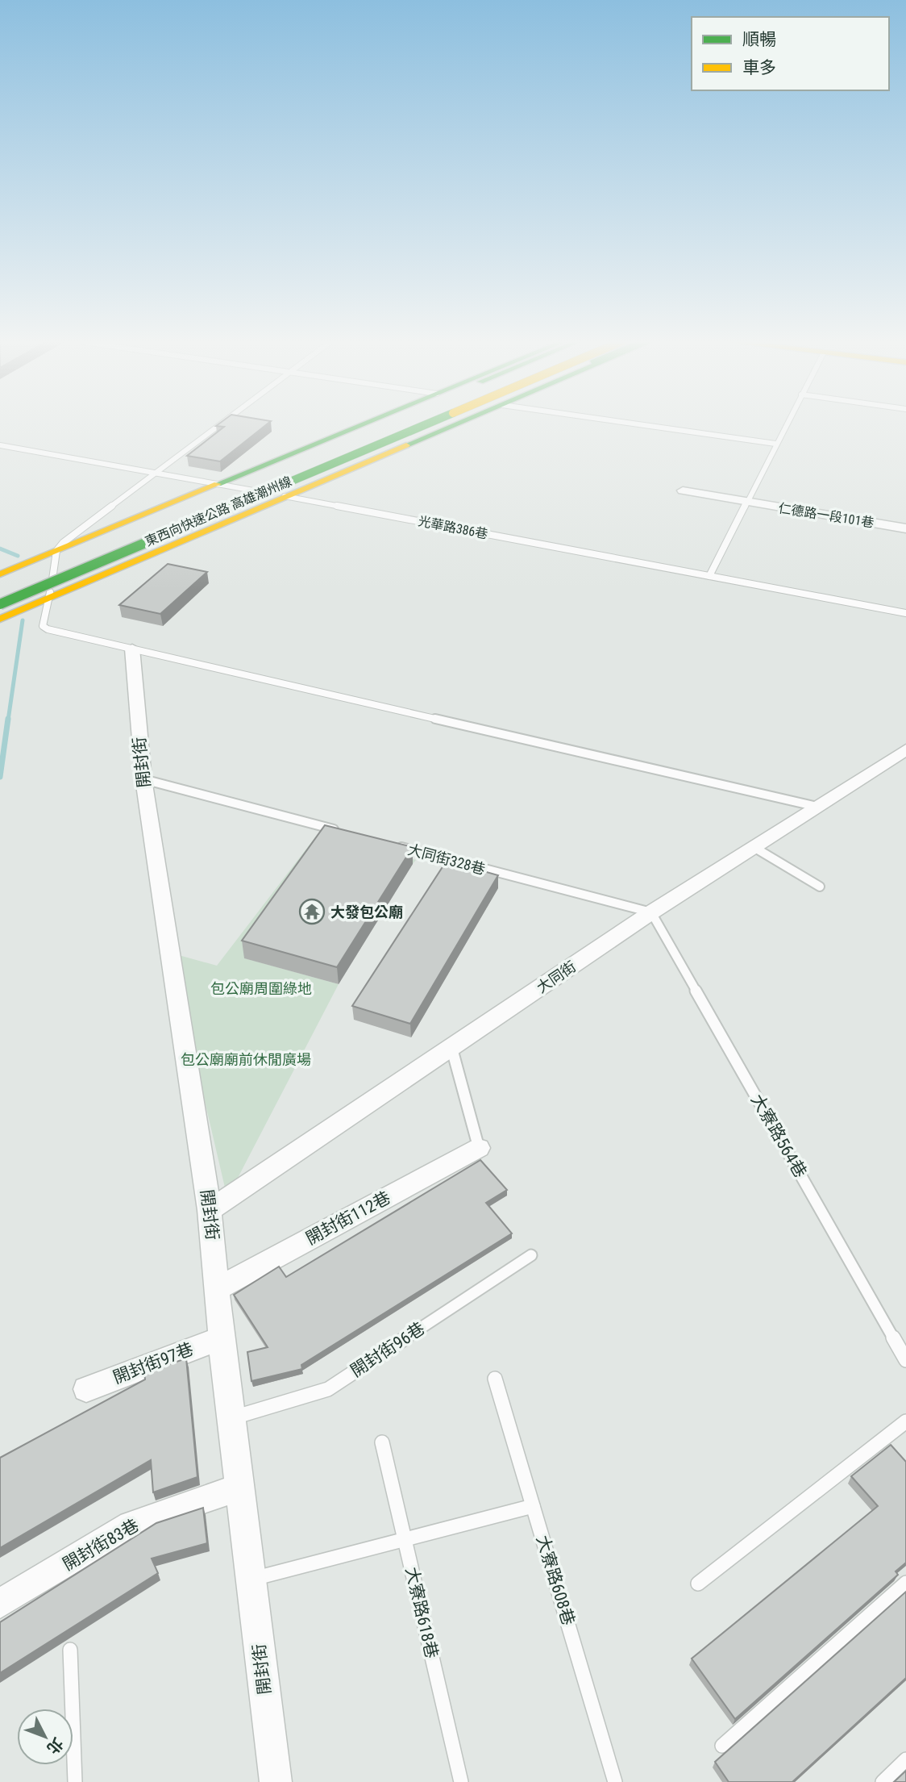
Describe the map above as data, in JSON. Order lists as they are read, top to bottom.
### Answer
{
  "streets": {
    "main road": ["東西向快速公路 高雄潮州線"],
    "street": [
      "仁德路一段101巷",
      "開封街",
      "大同街",
      "開封街112巷",
      "開封街97巷",
      "開封街83巷"
    ],
    "lane": [
      "光華路386巷",
      "大同街328巷",
      "大寮路564巷",
      "開封街96巷",
      "大寮路608巷",
      "大寮路618巷"
    ]
  },
  "crossings": [
    ["開封街", "大同街"],
    ["開封街", "開封街112巷"],
    ["開封街", "開封街96巷"],
    ["開封街", "開封街97巷"],
    ["開封街", "開封街83巷"],
    ["大同街328巷", "大同街"],
    ["大同街328巷", "大寮路564巷"],
    ["大同街", "大寮路564巷"]
  ],
  "parks": ["包公廟周圍綠地", "包公廟廟前休閒廣場"],
  "places": {
    "temple": ["大發包公廟"]
  },
  "legend": ["順暢", "車多"],
  "north": "bottom right"
}
